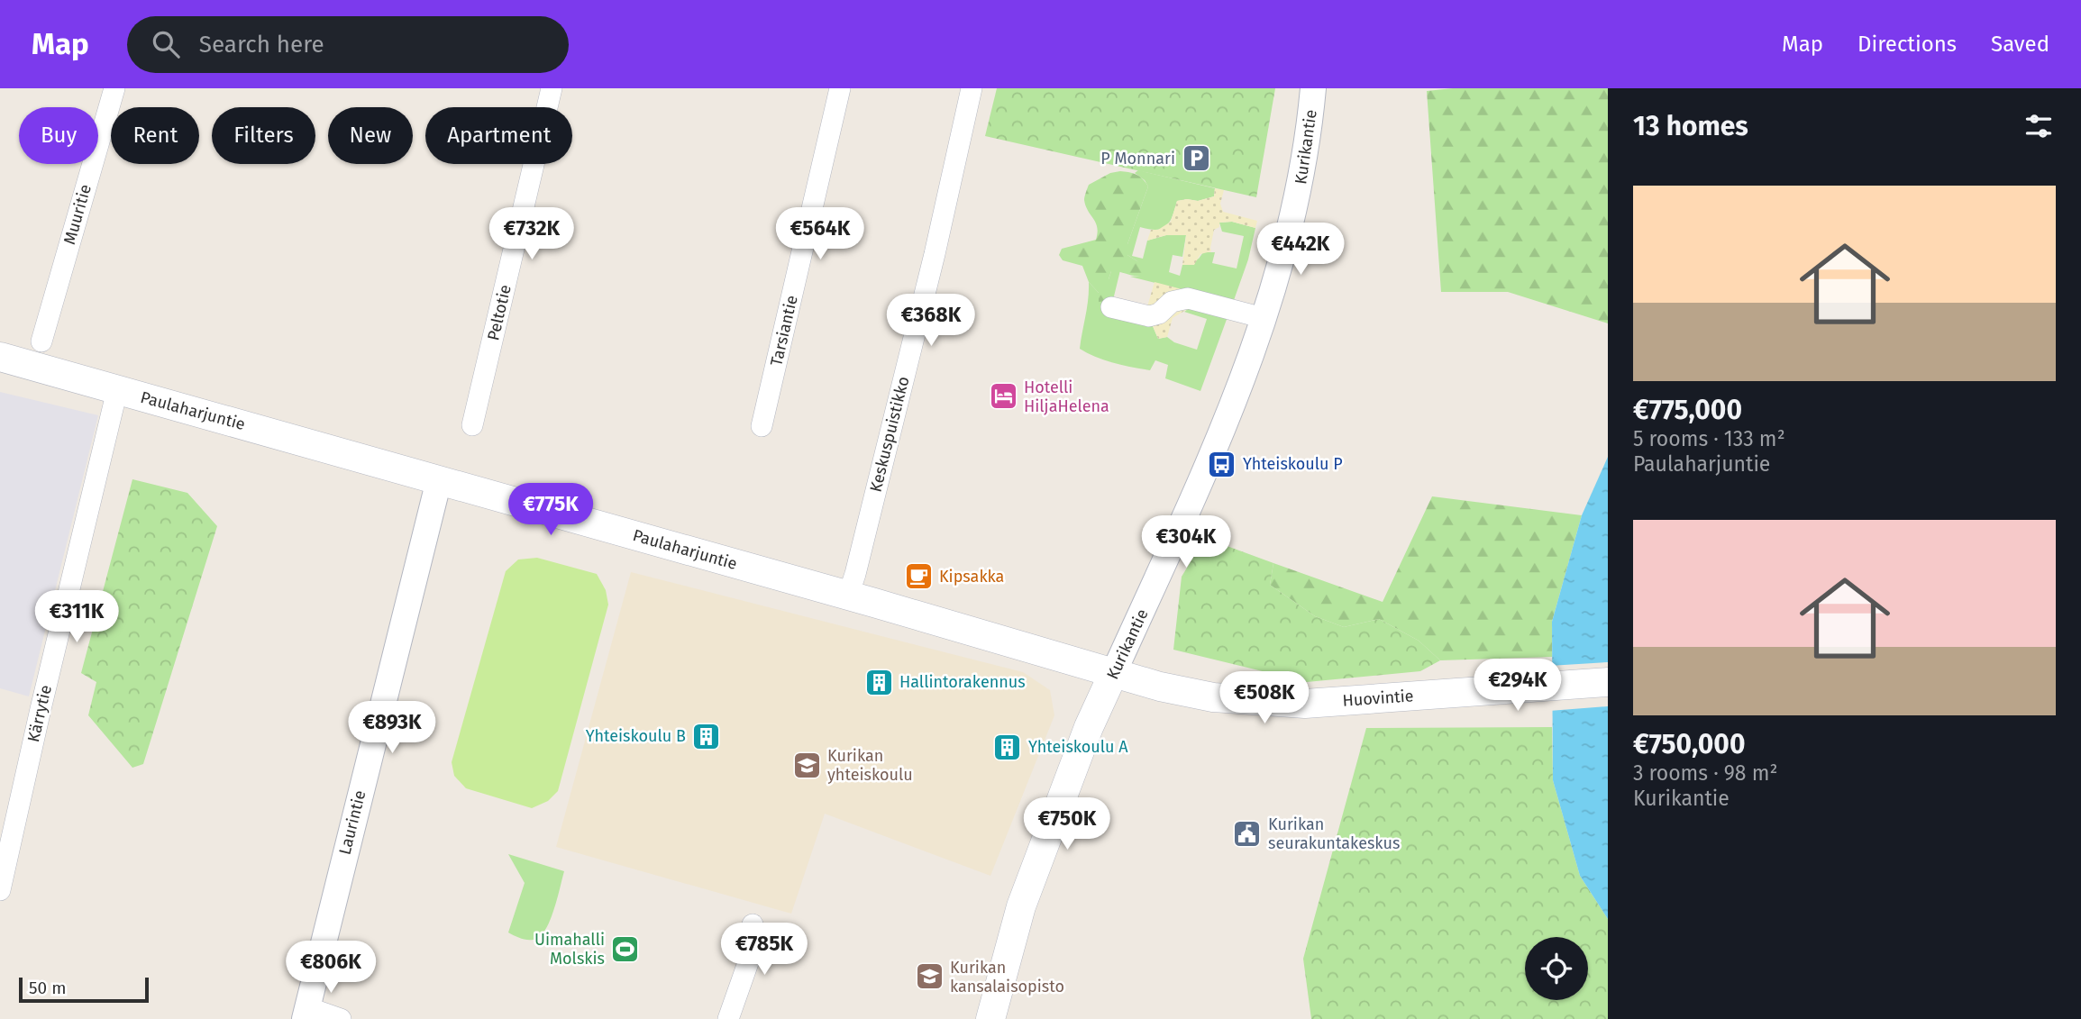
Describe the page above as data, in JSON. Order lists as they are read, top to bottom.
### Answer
{
  "streets": {
    "main road": ["Kurikantie", "Paulaharjuntie", "Huovintie"],
    "street": [
      "Muuritie",
      "Peltotie",
      "Tarsiantie",
      "Keskuspuistikko",
      "Kärrytie",
      "Laurintie"
    ]
  },
  "crossings": [
    ["Kurikantie", "Paulaharjuntie"],
    ["Kurikantie", "Huovintie"],
    ["Paulaharjuntie", "Keskuspuistikko"],
    ["Paulaharjuntie", "Huovintie"],
    ["Paulaharjuntie", "Kärrytie"],
    ["Paulaharjuntie", "Laurintie"]
  ],
  "places": {
    "parking": ["P Monnari"],
    "hotel": ["Hotelli HiljaHelena"],
    "bus stop": ["Yhteiskoulu P"],
    "cafe": ["Kipsakka"],
    "building": ["Hallintorakennus", "Yhteiskoulu B", "Yhteiskoulu A"],
    "school or university": ["Kurikan yhteiskoulu", "Kurikan kansalaisopisto"],
    "public building": ["Kurikan seurakuntakeskus"],
    "sports": ["Uimahalli Molskis"]
  },
  "scale_bar": "50 m",
  "page": {
    "header": "Map",
    "search": "Search here",
    "nav": ["Map", "Directions", "Saved"],
    "heading": "13 homes",
    "chip": [
      "Buy",
      "Rent",
      "Filters",
      "New",
      "Apartment"
    ],
    "list": [
      {
        "name": "€775,000",
        "note": "5 rooms · 133 m² · Paulaharjuntie"
      },
      {
        "name": "€750,000",
        "note": "3 rooms · 98 m² · Kurikantie"
      }
    ],
    "price": [
      "€732K",
      "€564K",
      "€442K",
      "€368K",
      "€775K",
      "€304K",
      "€311K",
      "€294K",
      "€508K",
      "€893K",
      "€750K",
      "€785K",
      "€806K"
    ],
    "scale": "50 m"
  }
}
